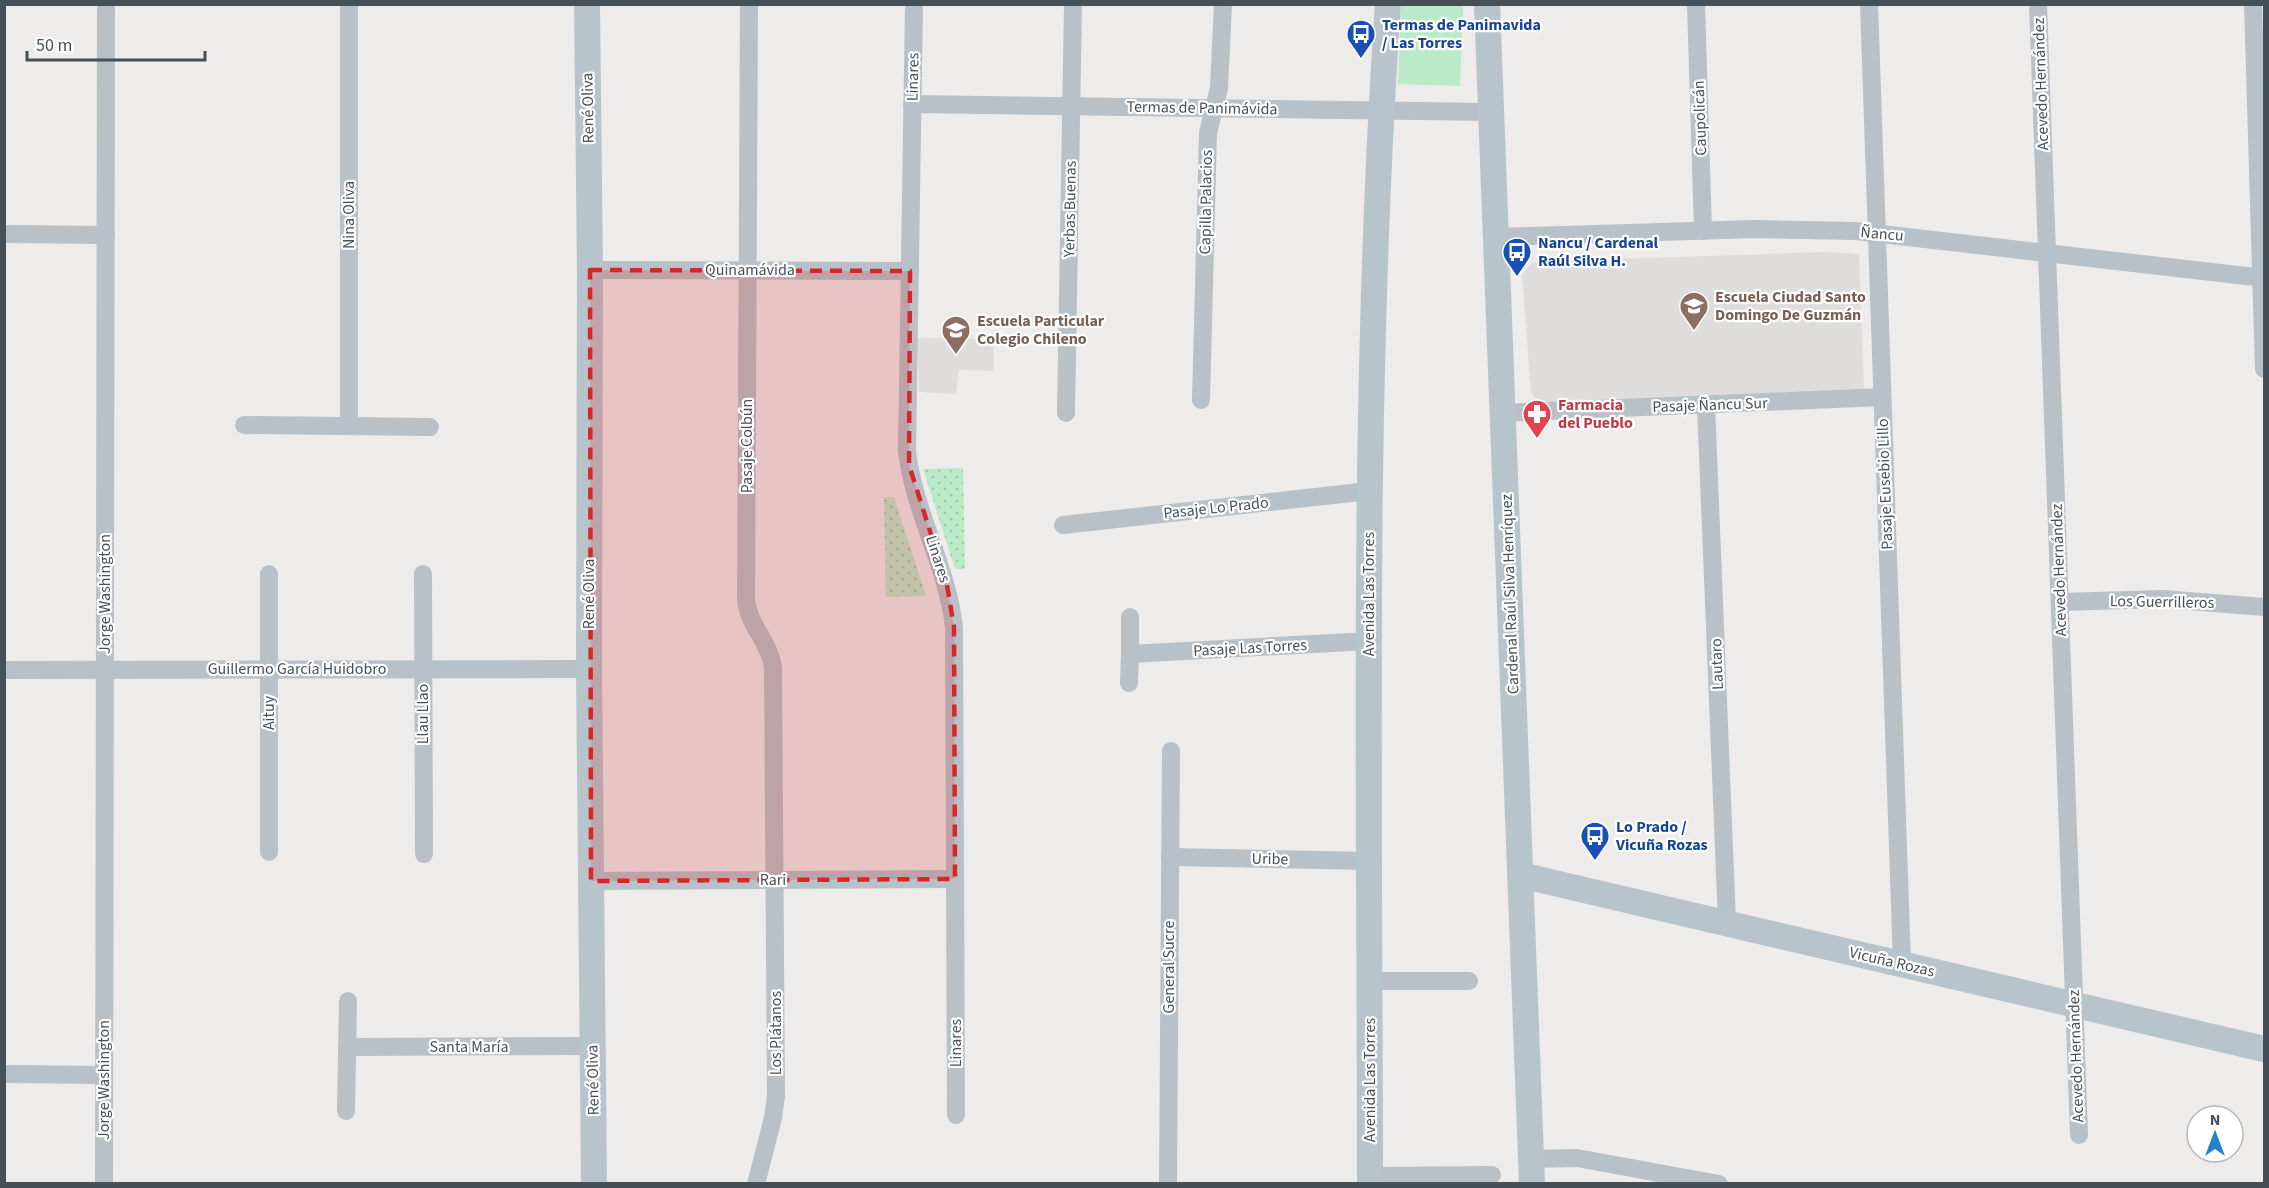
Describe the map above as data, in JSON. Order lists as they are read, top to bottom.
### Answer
{
  "streets": {
    "main road": [
      "René Oliva",
      "Avenida Las Torres",
      "Cardenal Raúl Silva Henríquez",
      "Vicuña Rozas"
    ],
    "street": [
      "Linares",
      "Acevedo Hernández",
      "Termas de Panimávida",
      "Caupolicán",
      "Capilla Palacios",
      "Yerbas Buenas",
      "Nina Oliva",
      "Ñancu",
      "Quinamávida",
      "Pasaje Ñancu Sur",
      "Pasaje Colbún",
      "Pasaje Eusebio Lillo",
      "Pasaje Lo Prado",
      "Jorge Washington",
      "Los Guerrilleros",
      "Pasaje Las Torres",
      "Lautaro",
      "Guillermo García Huidobro",
      "Aituy",
      "Llau Llao",
      "Uribe",
      "Rari",
      "General Sucre",
      "Los Plátanos",
      "Santa María"
    ]
  },
  "crossings": [
    ["Linares", "Termas de Panimávida"],
    ["Linares", "Quinamávida"],
    ["Linares", "Rari"],
    ["Acevedo Hernández", "Ñancu"],
    ["Acevedo Hernández", "Los Guerrilleros"],
    ["Acevedo Hernández", "Vicuña Rozas"],
    ["René Oliva", "Quinamávida"],
    ["René Oliva", "Guillermo García Huidobro"],
    ["René Oliva", "Rari"],
    ["René Oliva", "Santa María"],
    ["Termas de Panimávida", "Capilla Palacios"],
    ["Termas de Panimávida", "Yerbas Buenas"],
    ["Termas de Panimávida", "Avenida Las Torres"],
    ["Termas de Panimávida", "Cardenal Raúl Silva Henríquez"],
    ["Caupolicán", "Ñancu"],
    ["Ñancu", "Pasaje Eusebio Lillo"],
    ["Ñancu", "Cardenal Raúl Silva Henríquez"],
    ["Quinamávida", "Pasaje Colbún"],
    ["Pasaje Ñancu Sur", "Pasaje Eusebio Lillo"],
    ["Pasaje Ñancu Sur", "Cardenal Raúl Silva Henríquez"],
    ["Pasaje Ñancu Sur", "Lautaro"],
    ["Pasaje Colbún", "Rari"],
    ["Pasaje Colbún", "Los Plátanos"],
    ["Pasaje Eusebio Lillo", "Vicuña Rozas"],
    ["Pasaje Lo Prado", "Avenida Las Torres"],
    ["Jorge Washington", "Guillermo García Huidobro"],
    ["Avenida Las Torres", "Pasaje Las Torres"],
    ["Avenida Las Torres", "Uribe"],
    ["Cardenal Raúl Silva Henríquez", "Vicuña Rozas"],
    ["Lautaro", "Vicuña Rozas"],
    ["Guillermo García Huidobro", "Aituy"],
    ["Guillermo García Huidobro", "Llau Llao"],
    ["Uribe", "General Sucre"],
    ["Rari", "Los Plátanos"]
  ],
  "places": {
    "bus stop": ["Termas de Panimavida / Las Torres", "Nancu / Cardenal Raúl Silva H.", "Lo Prado / Vicuña Rozas"],
    "school or university": ["Escuela Ciudad Santo Domingo De Guzmán", "Escuela Particular Colegio Chileno"],
    "pharmacy": ["Farmacia del Pueblo"]
  },
  "scale_bar": "50 m",
  "north": "top"
}
